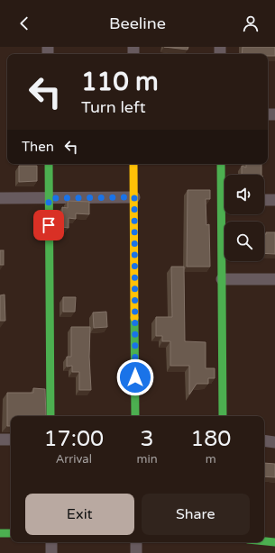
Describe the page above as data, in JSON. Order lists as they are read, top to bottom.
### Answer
{
  "page": {
    "header": "Beeline",
    "turn": ["110 m", "Turn left"],
    "then": "Then",
    "eta": [
      "17:00",
      "Arrival",
      "3",
      "min",
      "180",
      "m"
    ],
    "buttons": ["Exit", "Share"]
  }
}
